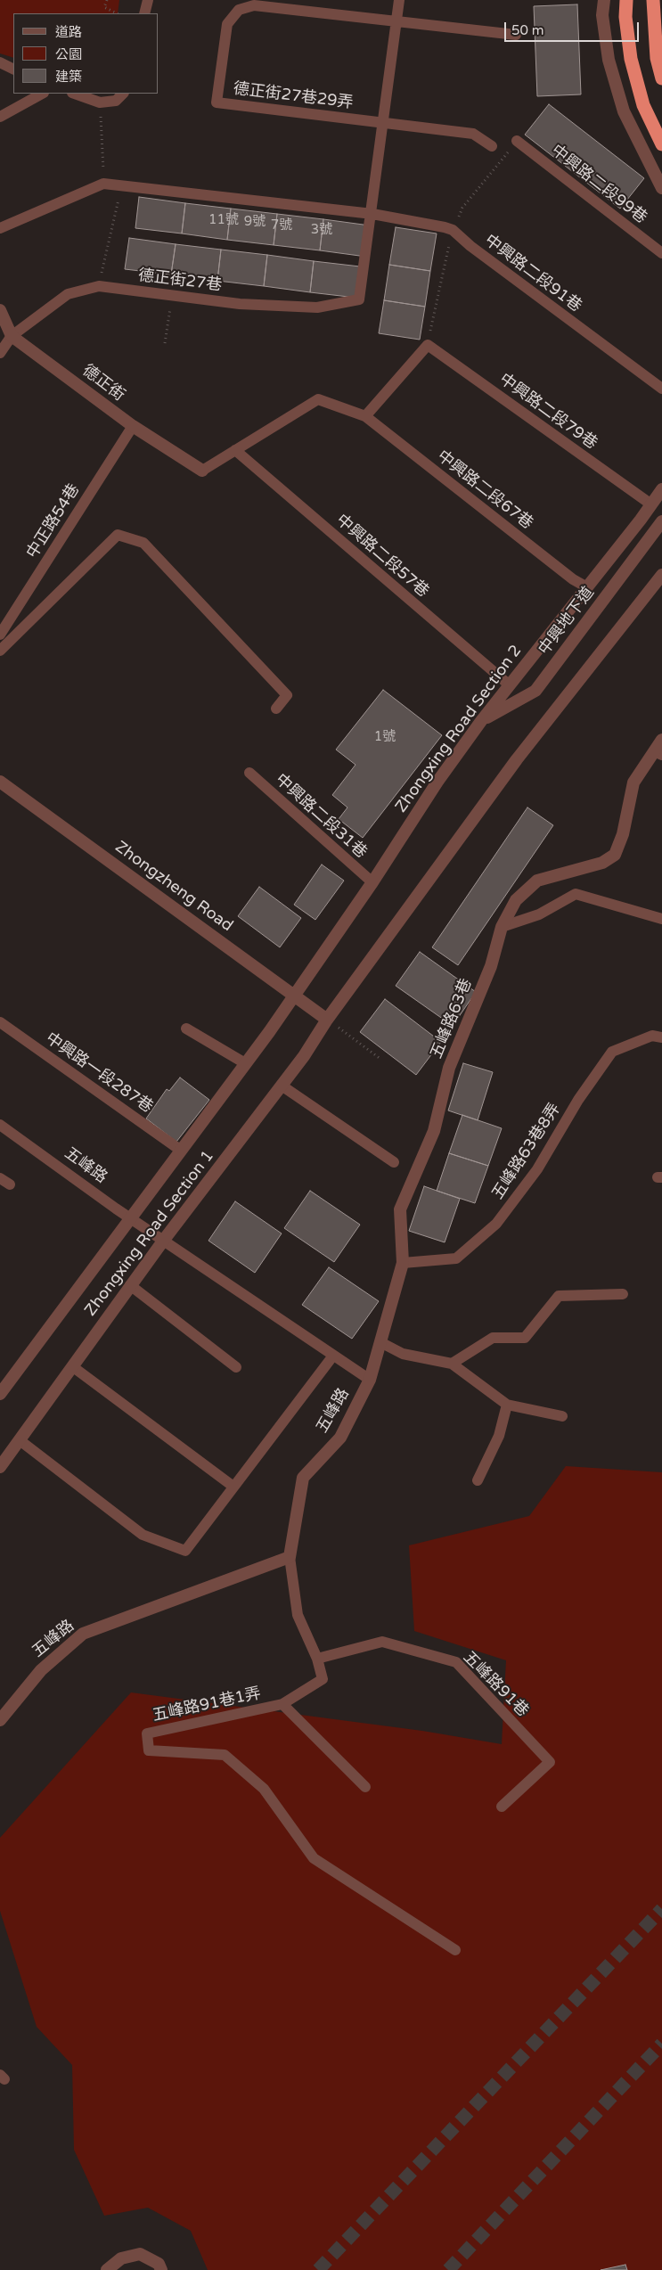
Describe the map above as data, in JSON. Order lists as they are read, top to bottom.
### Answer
{
  "streets": {
    "street": [
      "德正街",
      "中興地下道",
      "Zhongxing Road Section 2",
      "Zhongzheng Road",
      "五峰路63巷",
      "五峰路",
      "Zhongxing Road Section 1"
    ],
    "lane": [
      "德正街27巷29弄",
      "中興路二段99巷",
      "中興路二段91巷",
      "德正街27巷",
      "中興路二段79巷",
      "中興路二段67巷",
      "中正路54巷",
      "中興路二段57巷",
      "中興路二段31巷",
      "中興路一段287巷",
      "五峰路63巷8弄",
      "五峰路91巷",
      "五峰路91巷1弄"
    ]
  },
  "crossings": [
    ["中興路二段91巷", "德正街27巷"],
    ["德正街27巷", "德正街"],
    ["德正街", "中正路54巷"],
    ["中興路二段79巷", "中興路二段67巷"],
    ["中興路二段79巷", "Zhongxing Road Section 2"],
    ["中興路二段67巷", "中興路二段57巷"],
    ["中興路二段67巷", "Zhongxing Road Section 2"],
    ["中興路二段57巷", "Zhongxing Road Section 2"],
    ["中興地下道", "Zhongxing Road Section 2"],
    ["Zhongxing Road Section 2", "中興路二段31巷"],
    ["Zhongxing Road Section 2", "Zhongzheng Road"],
    ["Zhongxing Road Section 2", "Zhongxing Road Section 1"],
    ["Zhongzheng Road", "Zhongxing Road Section 1"],
    ["五峰路63巷", "五峰路63巷8弄"],
    ["五峰路63巷", "五峰路"],
    ["中興路一段287巷", "Zhongxing Road Section 1"],
    ["五峰路", "Zhongxing Road Section 1"],
    ["五峰路91巷", "五峰路91巷1弄"]
  ],
  "house_numbers": [
    "11號",
    "9號",
    "7號",
    "3號",
    "1號"
  ],
  "legend": ["道路", "公園", "建築"],
  "scale_bar": "50 m"
}
